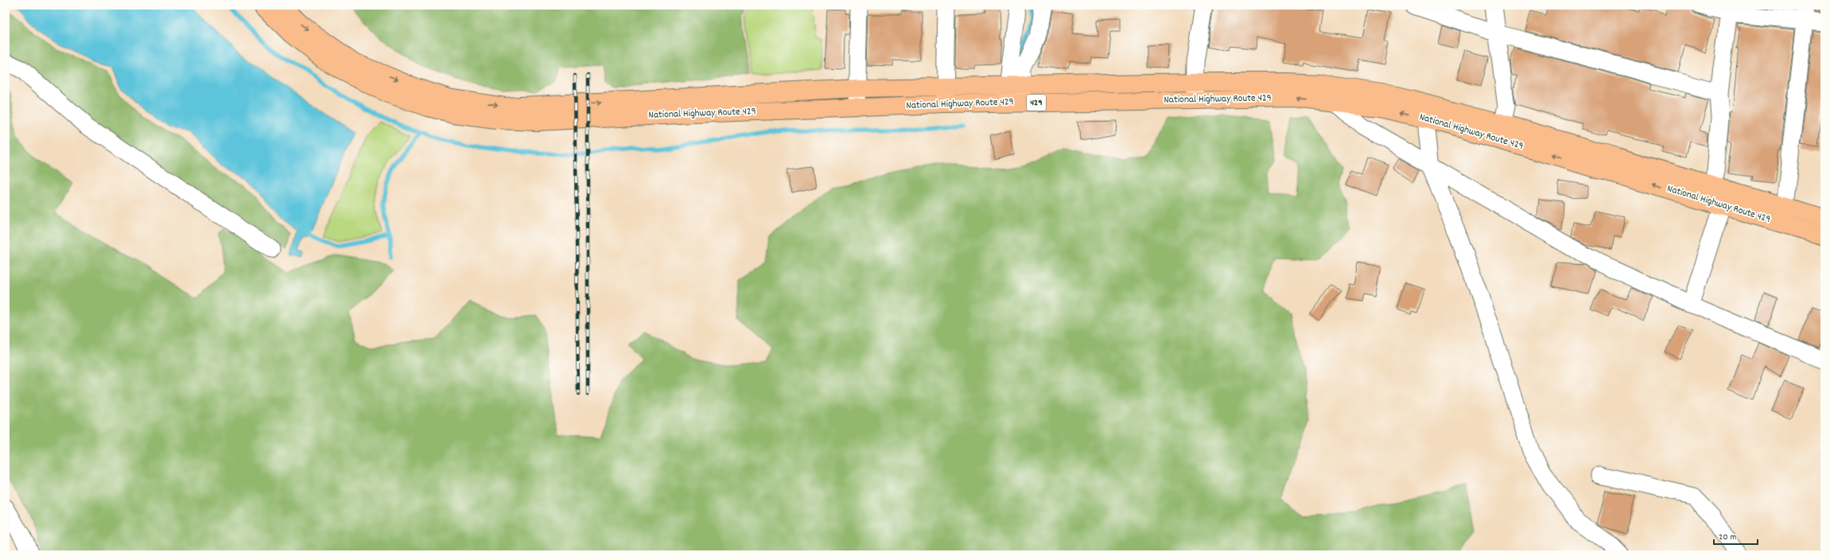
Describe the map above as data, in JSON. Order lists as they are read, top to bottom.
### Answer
{
  "streets": {
    "highway": ["National Highway Route 429", "429"]
  },
  "scale_bar": "20 m"
}
